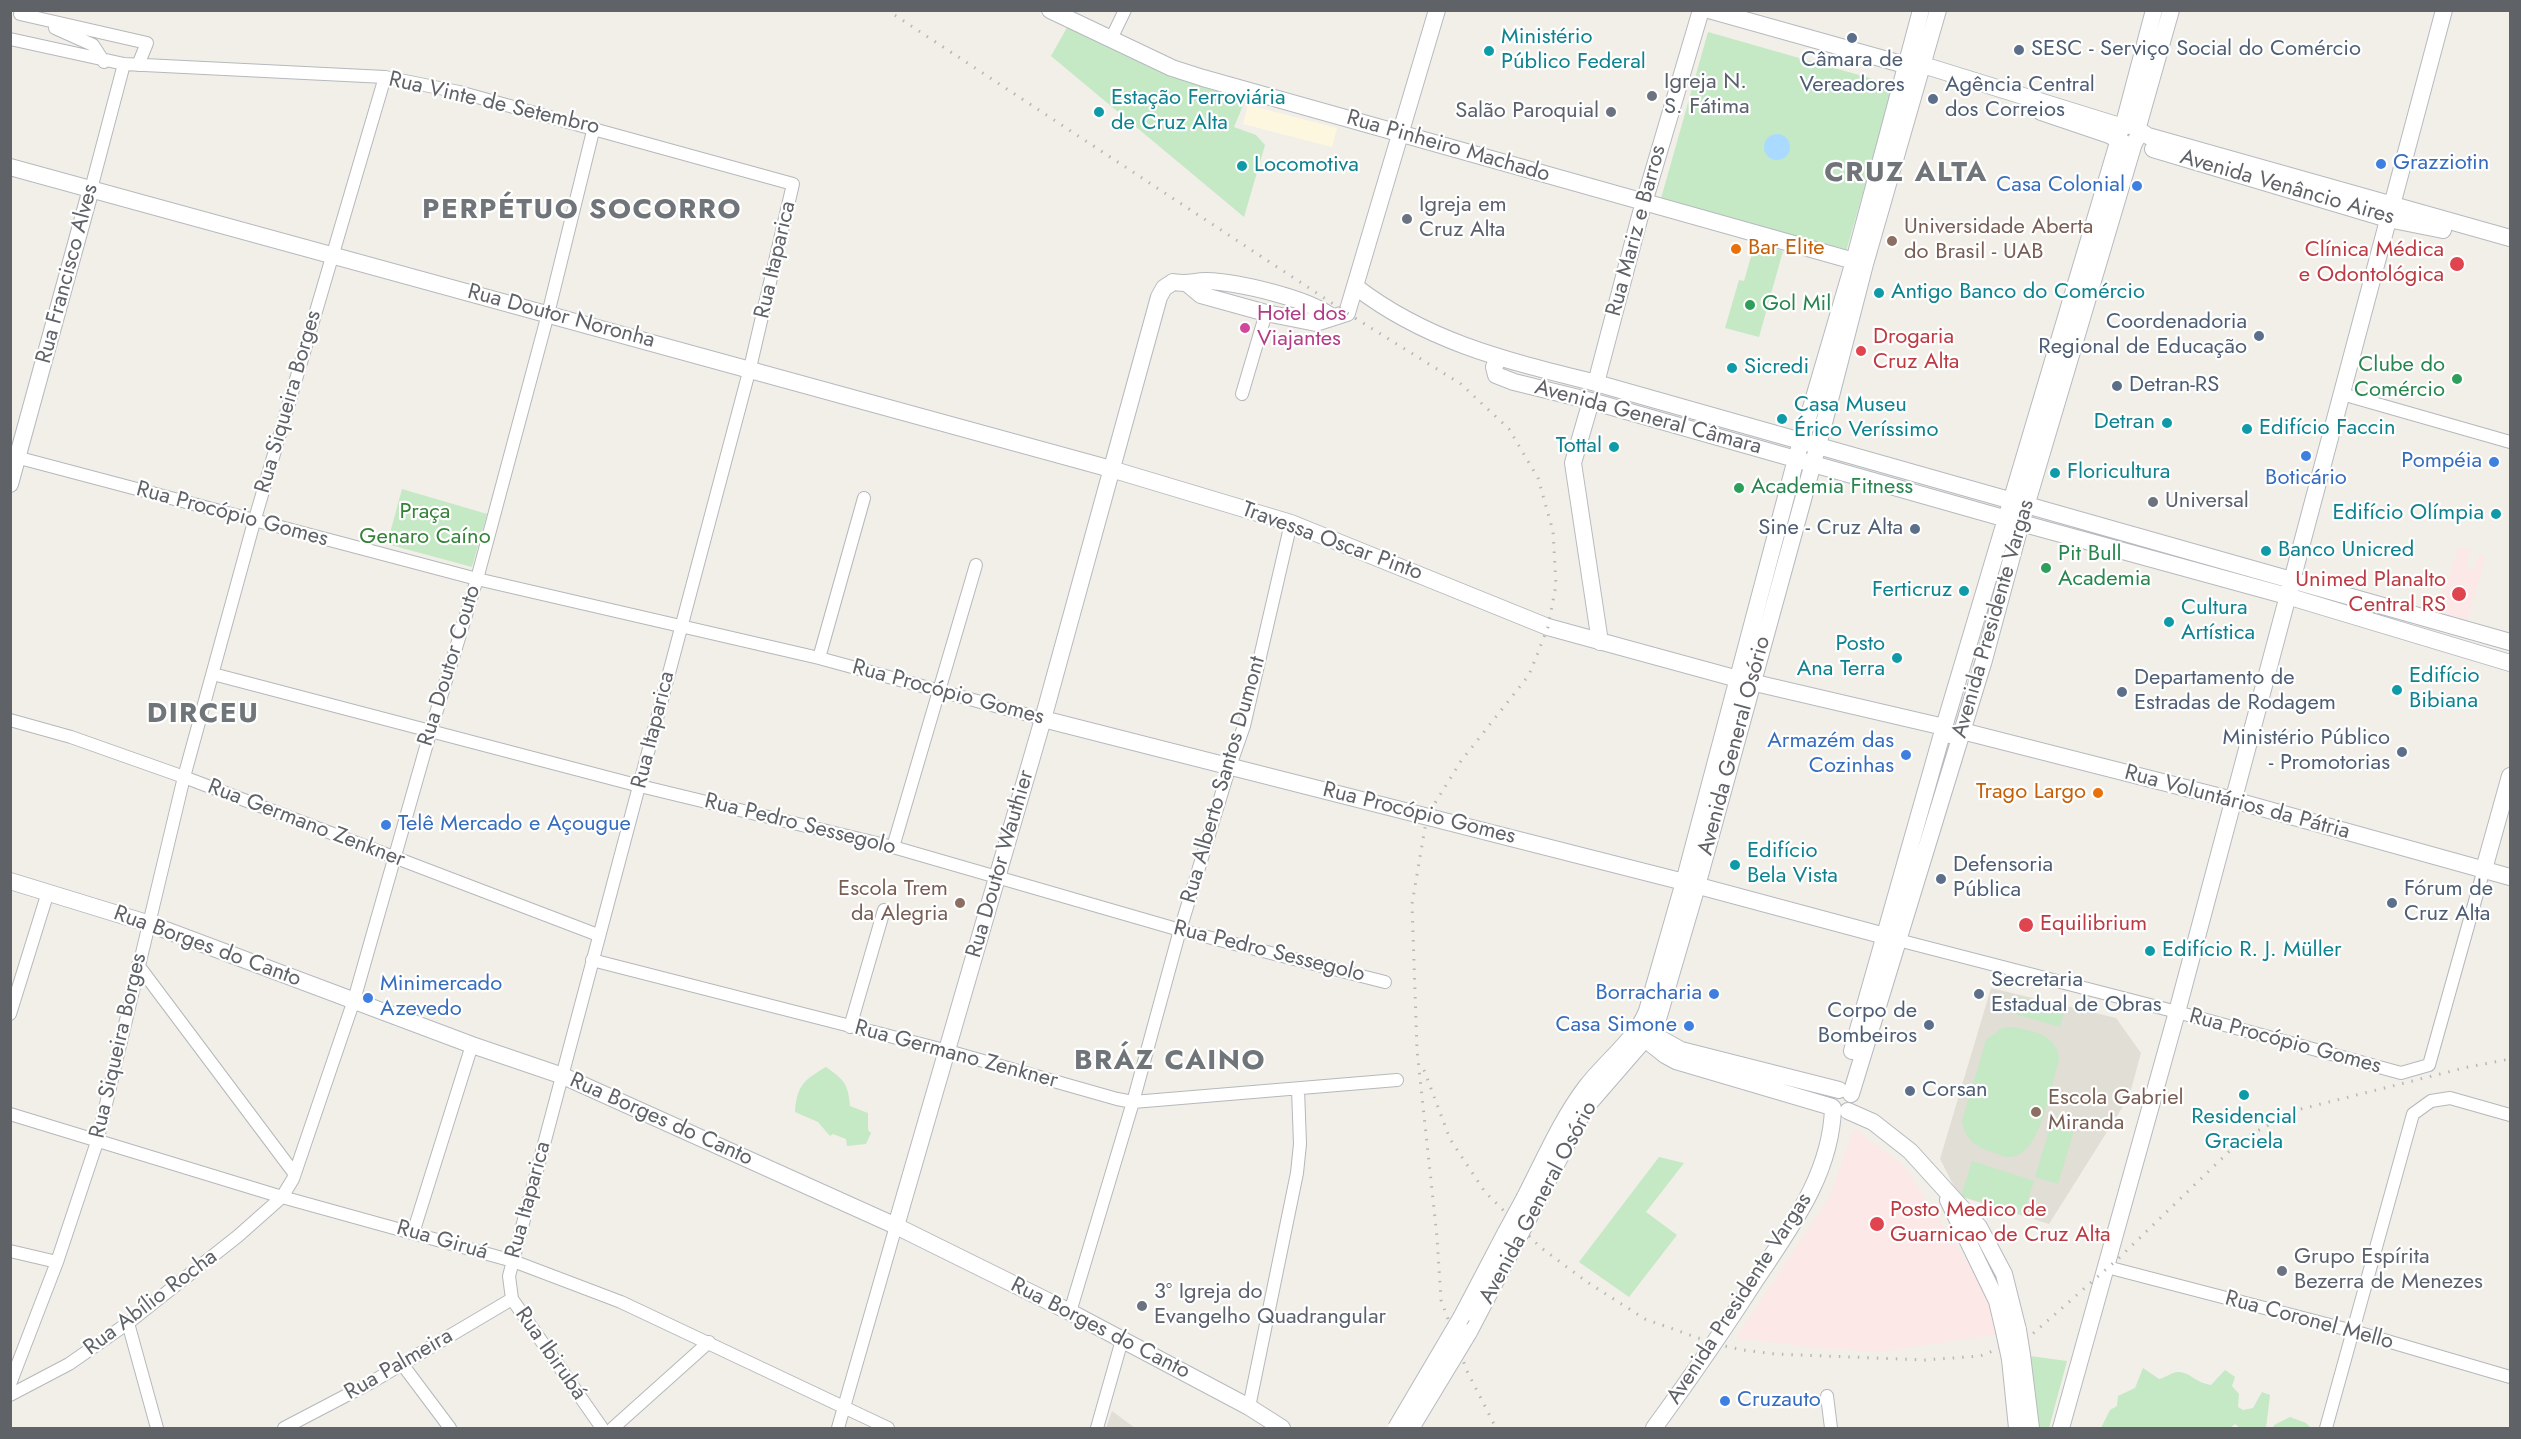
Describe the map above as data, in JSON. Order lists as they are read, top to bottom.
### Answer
{
  "streets": {
    "main road": [
      "Rua Pinheiro Machado",
      "Avenida Venâncio Aires",
      "Rua Mariz e Barros",
      "Rua Francisco Alves",
      "Rua Doutor Noronha",
      "Avenida General Câmara",
      "Rua Procópio Gomes",
      "Travessa Oscar Pinto",
      "Avenida Presidente Vargas",
      "Avenida General Osório",
      "Rua Voluntários da Pátria",
      "Rua Doutor Wauthier",
      "Rua Borges do Canto"
    ],
    "street": [
      "Rua Vinte de Setembro",
      "Rua Itaparica",
      "Rua Siqueira Borges",
      "Rua Doutor Couto",
      "Rua Alberto Santos Dumont",
      "Rua Germano Zenkner",
      "Rua Pedro Sessegolo",
      "Rua Giruá",
      "Rua Abílio Rocha",
      "Rua Coronel Mello",
      "Rua Ibirubá",
      "Rua Palmeira"
    ]
  },
  "crossings": [
    ["Rua Vinte de Setembro", "Rua Itaparica"],
    ["Rua Vinte de Setembro", "Rua Francisco Alves"],
    ["Rua Vinte de Setembro", "Rua Siqueira Borges"],
    ["Rua Vinte de Setembro", "Rua Doutor Couto"],
    ["Rua Pinheiro Machado", "Rua Mariz e Barros"],
    ["Rua Pinheiro Machado", "Avenida General Osório"],
    ["Avenida Venâncio Aires", "Avenida Presidente Vargas"],
    ["Avenida Venâncio Aires", "Avenida General Osório"],
    ["Rua Mariz e Barros", "Avenida General Câmara"],
    ["Rua Mariz e Barros", "Rua Voluntários da Pátria"],
    ["Rua Itaparica", "Rua Doutor Noronha"],
    ["Rua Itaparica", "Rua Procópio Gomes"],
    ["Rua Itaparica", "Rua Germano Zenkner"],
    ["Rua Itaparica", "Rua Pedro Sessegolo"],
    ["Rua Itaparica", "Rua Borges do Canto"],
    ["Rua Itaparica", "Rua Giruá"],
    ["Rua Itaparica", "Rua Ibirubá"],
    ["Rua Francisco Alves", "Rua Doutor Noronha"],
    ["Rua Francisco Alves", "Rua Procópio Gomes"],
    ["Rua Doutor Noronha", "Rua Siqueira Borges"],
    ["Rua Doutor Noronha", "Travessa Oscar Pinto"],
    ["Rua Doutor Noronha", "Rua Doutor Couto"],
    ["Rua Doutor Noronha", "Rua Doutor Wauthier"],
    ["Rua Siqueira Borges", "Rua Procópio Gomes"],
    ["Rua Siqueira Borges", "Rua Germano Zenkner"],
    ["Rua Siqueira Borges", "Rua Pedro Sessegolo"],
    ["Rua Siqueira Borges", "Rua Borges do Canto"],
    ["Rua Siqueira Borges", "Rua Giruá"],
    ["Avenida General Câmara", "Avenida Presidente Vargas"],
    ["Avenida General Câmara", "Avenida General Osório"],
    ["Rua Procópio Gomes", "Avenida Presidente Vargas"],
    ["Rua Procópio Gomes", "Rua Doutor Couto"],
    ["Rua Procópio Gomes", "Avenida General Osório"],
    ["Rua Procópio Gomes", "Rua Alberto Santos Dumont"],
    ["Rua Procópio Gomes", "Rua Voluntários da Pátria"],
    ["Rua Procópio Gomes", "Rua Doutor Wauthier"],
    ["Travessa Oscar Pinto", "Rua Alberto Santos Dumont"],
    ["Travessa Oscar Pinto", "Rua Voluntários da Pátria"],
    ["Travessa Oscar Pinto", "Rua Doutor Wauthier"],
    ["Avenida Presidente Vargas", "Rua Voluntários da Pátria"],
    ["Rua Doutor Couto", "Rua Germano Zenkner"],
    ["Rua Doutor Couto", "Rua Pedro Sessegolo"],
    ["Rua Doutor Couto", "Rua Borges do Canto"],
    ["Rua Doutor Couto", "Rua Giruá"],
    ["Rua Doutor Couto", "Rua Abílio Rocha"],
    ["Avenida General Osório", "Rua Voluntários da Pátria"],
    ["Rua Alberto Santos Dumont", "Rua Germano Zenkner"],
    ["Rua Alberto Santos Dumont", "Rua Pedro Sessegolo"],
    ["Rua Alberto Santos Dumont", "Rua Borges do Canto"],
    ["Rua Germano Zenkner", "Rua Doutor Wauthier"],
    ["Rua Pedro Sessegolo", "Rua Doutor Wauthier"],
    ["Rua Doutor Wauthier", "Rua Borges do Canto"],
    ["Rua Doutor Wauthier", "Rua Giruá"],
    ["Rua Giruá", "Rua Abílio Rocha"],
    ["Rua Ibirubá", "Rua Palmeira"]
  ],
  "districts": [
    "CRUZ ALTA",
    "PERPÉTUO SOCORRO",
    "DIRCEU",
    "BRÁZ CAINO"
  ],
  "parks": ["Praça Genaro Caíno"],
  "places": [
    "Câmara de Vereadores",
    "SESC - Serviço Social do Comércio",
    "Ministério Público Federal",
    "Igreja N. S. Fátima",
    "Agência Central dos Correios",
    "Estação Ferroviária de Cruz Alta",
    "Salão Paroquial",
    "Grazziotin",
    "Locomotiva",
    "Casa Colonial",
    "Igreja em Cruz Alta",
    "Universidade Aberta do Brasil - UAB",
    "Bar Elite",
    "Clínica Médica e Odontológica",
    "Antigo Banco do Comércio",
    "Gol Mil",
    "Hotel dos Viajantes",
    "Coordenadoria Regional de Educação",
    "Drogaria Cruz Alta",
    "Sicredi",
    "Clube do Comércio",
    "Detran-RS",
    "Casa Museu Érico Veríssimo",
    "Detran",
    "Edifício Faccin",
    "Tottal",
    "Boticário",
    "Pompéia",
    "Floricultura",
    "Academia Fitness",
    "Universal",
    "Edifício Olímpia",
    "Sine - Cruz Alta",
    "Banco Unicred",
    "Pit Bull Academia",
    "Ferticruz",
    "Unimed Planalto Central RS",
    "Cultura Artística",
    "Posto Ana Terra",
    "Edifício Bibiana",
    "Departamento de Estradas de Rodagem",
    "Ministério Público - Promotorias",
    "Armazém das Cozinhas",
    "Trago Largo",
    "Telê Mercado e Açougue",
    "Edifício Bela Vista",
    "Defensoria Pública",
    "Escola Trem da Alegria",
    "Fórum de Cruz Alta",
    "Equilibrium",
    "Edifício R. J. Müller",
    "Borracharia",
    "Secretaria Estadual de Obras",
    "Minimercado Azevedo",
    "Corpo de Bombeiros",
    "Casa Simone",
    "Corsan",
    "Residencial Graciela",
    "Escola Gabriel Miranda",
    "Posto Medico de Guarnicao de Cruz Alta",
    "Grupo Espírita Bezerra de Menezes",
    "3° Igreja do Evangelho Quadrangular",
    "Cruzauto"
  ]
}
